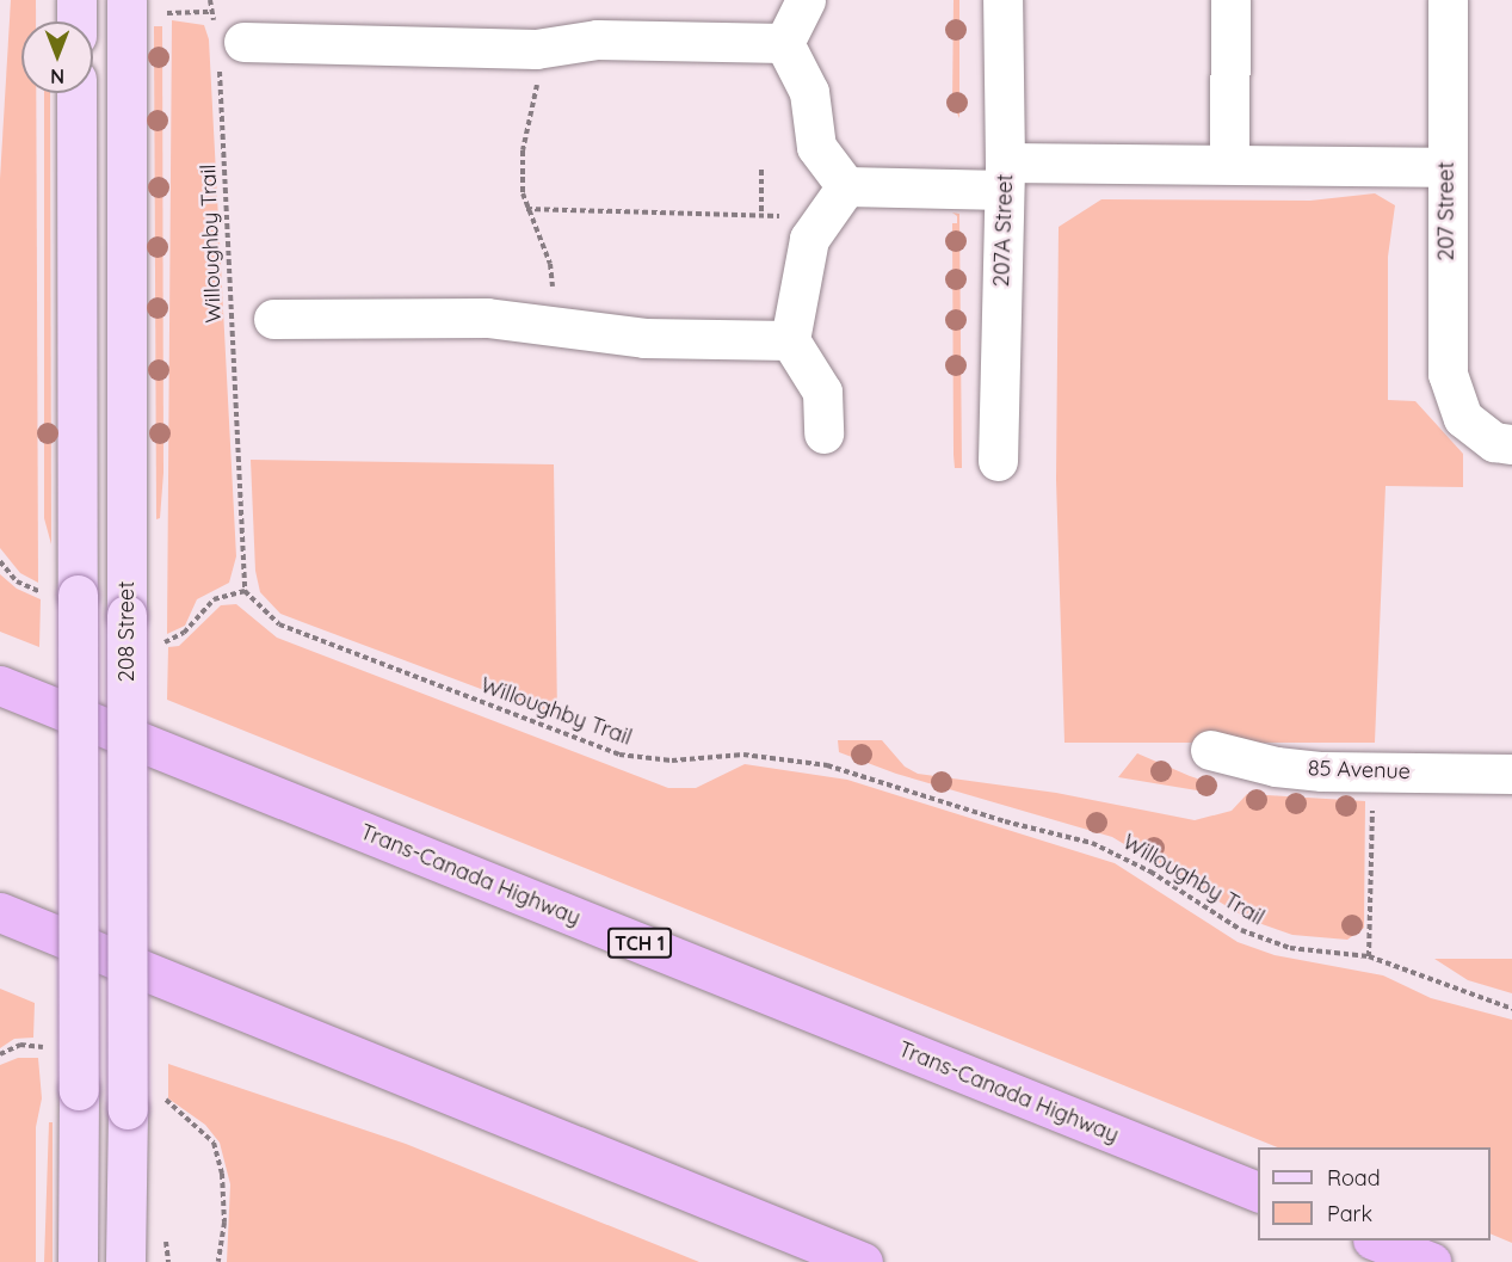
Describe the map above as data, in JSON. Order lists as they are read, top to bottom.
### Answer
{
  "streets": {
    "highway": ["Trans-Canada Highway", "TCH 1"],
    "main road": ["208 Street"],
    "street": ["207 Street", "207A Street", "85 Avenue"],
    "path": ["Willoughby Trail"]
  },
  "legend": ["Road", "Park"],
  "north": "bottom"
}
